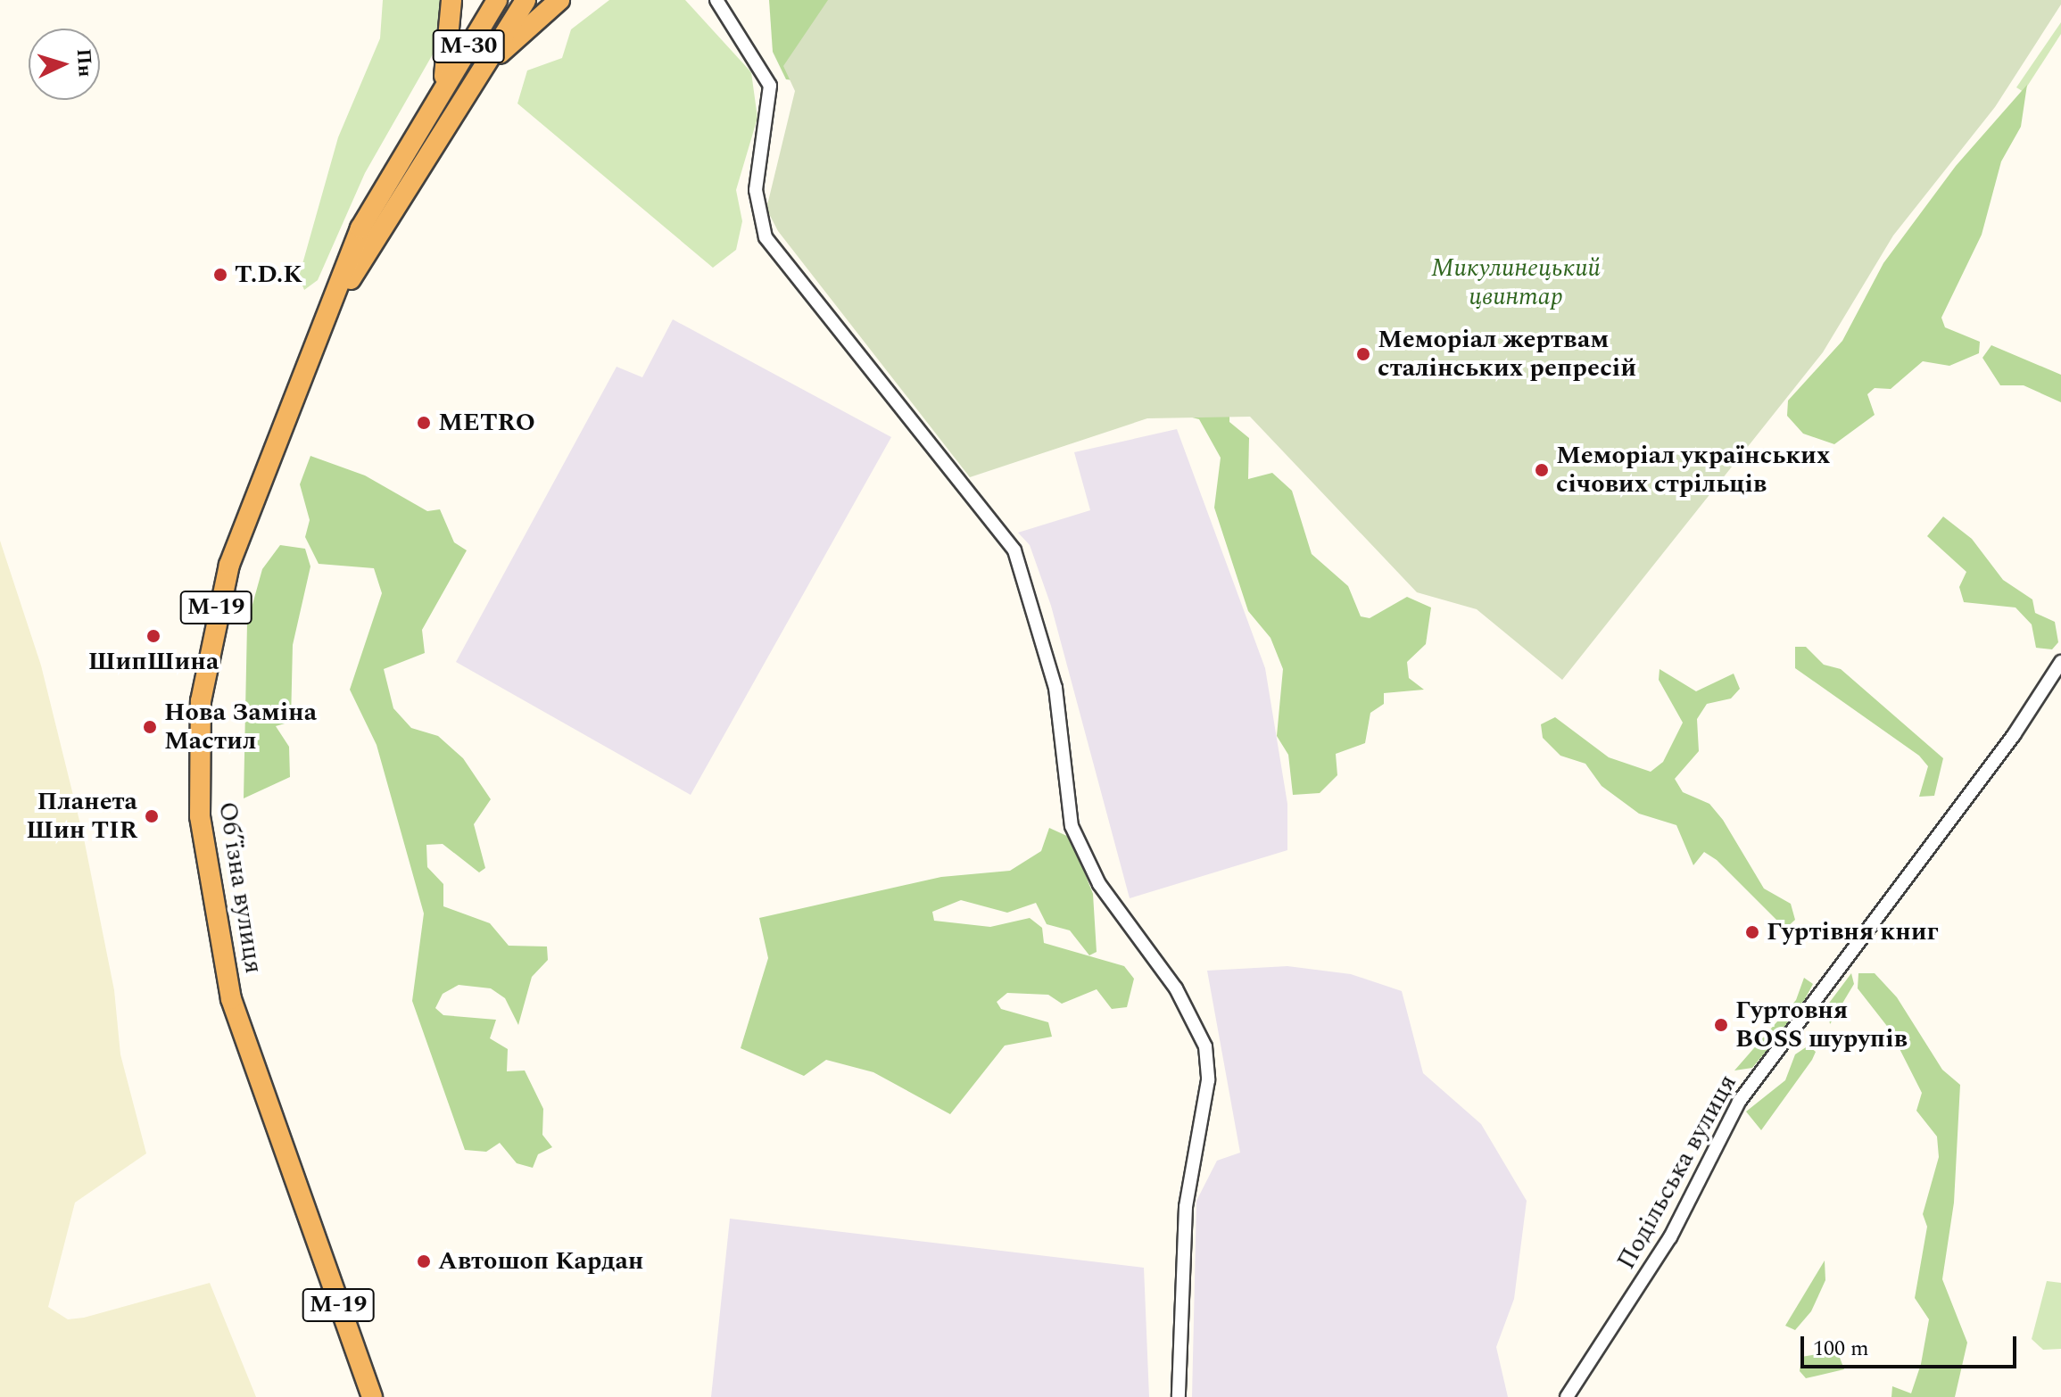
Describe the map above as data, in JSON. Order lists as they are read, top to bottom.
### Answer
{
  "streets": {
    "highway": ["М-30", "М-19", "Обʼїзна вулиця"],
    "street": ["Подільська вулиця"]
  },
  "crossings": [
    ["М-30", "М-19"],
    ["М-19", "Обʼїзна вулиця"]
  ],
  "parks": ["Микулинецький цвинтар"],
  "places": [
    "T.D.K",
    "Меморіал жертвам сталінських репресій",
    "METRO",
    "Меморіал українських січових стрільців",
    "ШипШина",
    "Нова Заміна Мастил",
    "Планета Шин TIR",
    "Гуртівня книг",
    "Гуртовня BOSS шурупів",
    "Автошоп Кардан"
  ],
  "scale_bar": "100 m",
  "north": "right"
}
